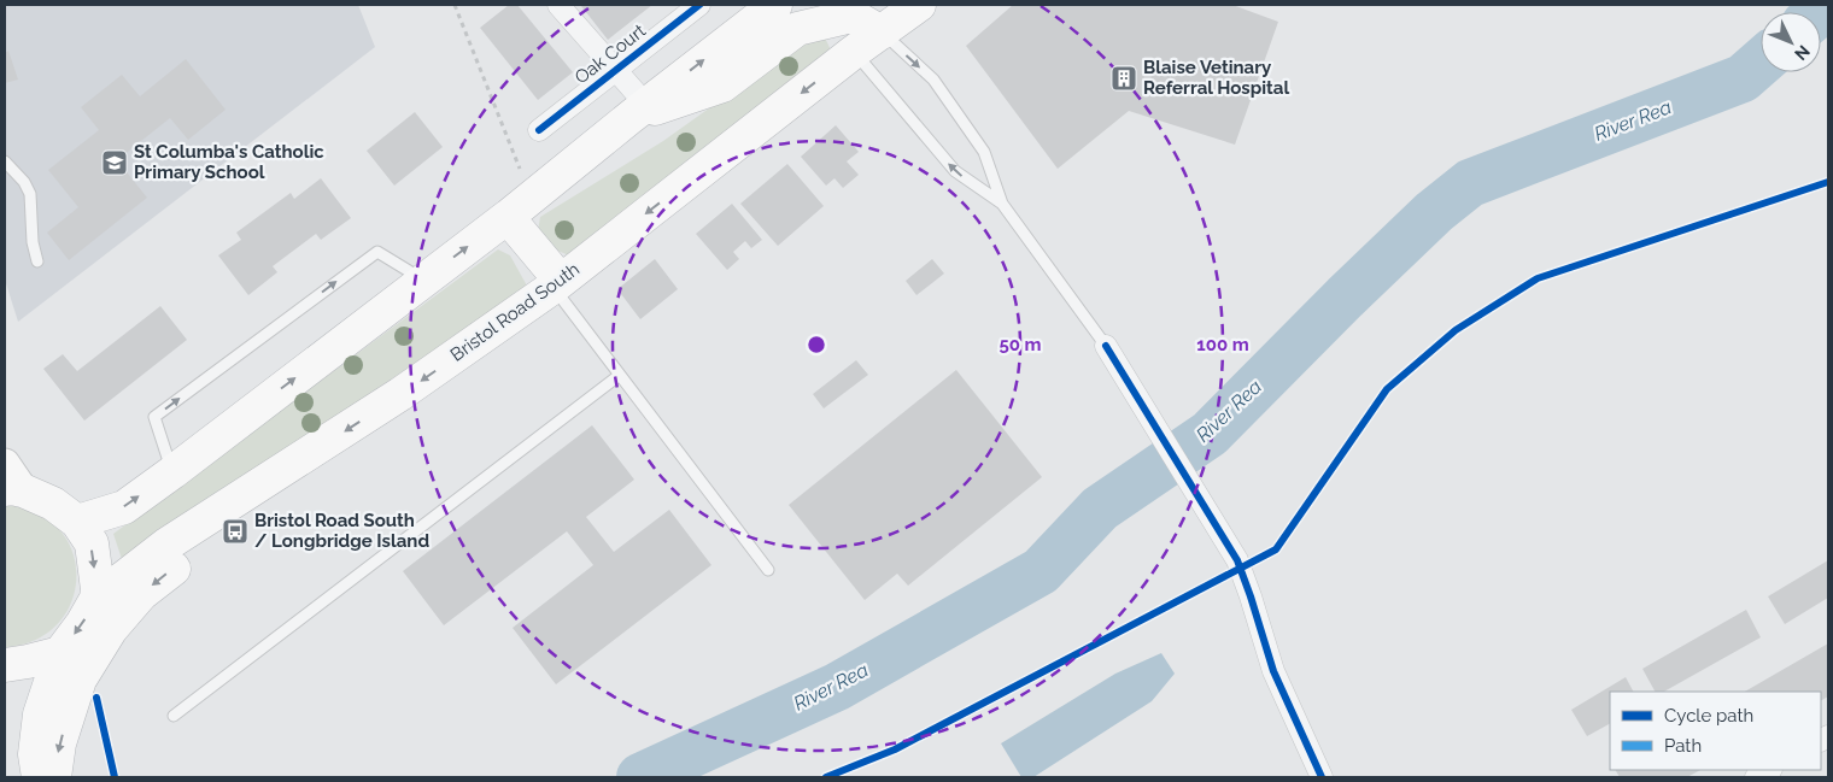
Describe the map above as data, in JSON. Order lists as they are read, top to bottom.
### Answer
{
  "streets": {
    "highway": ["Bristol Road South"],
    "street": ["Oak Court"]
  },
  "water": ["River Rea"],
  "places": {
    "building": ["Blaise Vetinary Referral Hospital"],
    "school or university": ["St Columba's Catholic Primary School"],
    "bus stop": ["Bristol Road South / Longbridge Island"]
  },
  "legend": ["Cycle path", "Path"],
  "north": "bottom right",
  "rings": ["50 m", "100 m"]
}
